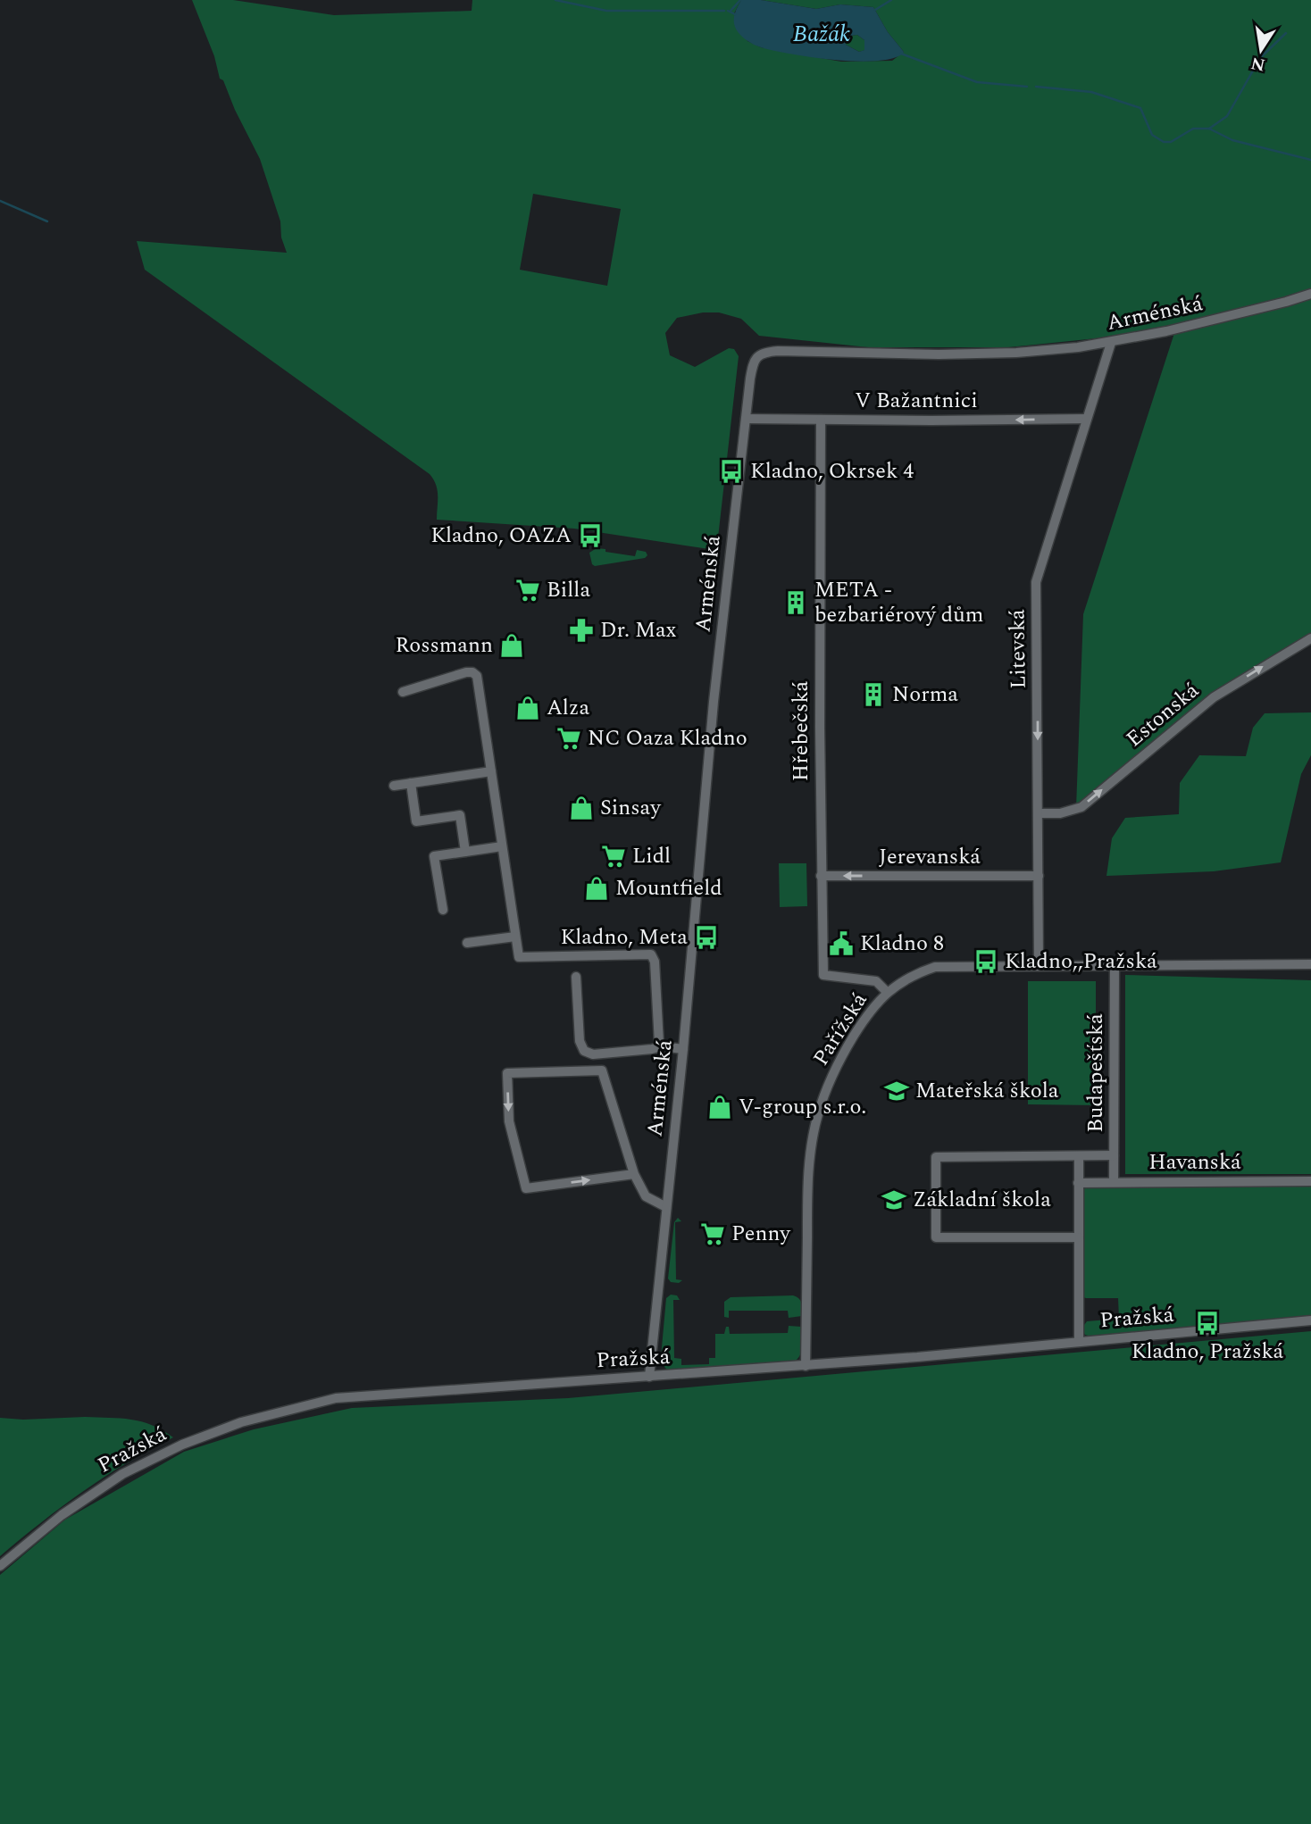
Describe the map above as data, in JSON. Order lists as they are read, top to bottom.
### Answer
{
  "streets": {
    "street": [
      "Arménská",
      "V Bažantnici",
      "Litevská",
      "Estonská",
      "Hřebečská",
      "Jerevanská",
      "Pařížská",
      "Budapešťská",
      "Havanská",
      "Pražská"
    ]
  },
  "crossings": [
    ["Arménská", "V Bažantnici"],
    ["Arménská", "Litevská"],
    ["Arménská", "Pražská"],
    ["V Bažantnici", "Litevská"],
    ["V Bažantnici", "Hřebečská"],
    ["Litevská", "Estonská"],
    ["Litevská", "Jerevanská"],
    ["Litevská", "Pařížská"],
    ["Hřebečská", "Jerevanská"],
    ["Hřebečská", "Pařížská"],
    ["Pařížská", "Budapešťská"],
    ["Pařížská", "Pražská"],
    ["Budapešťská", "Havanská"]
  ],
  "one_way": [
    "V Bažantnici",
    "Litevská",
    "Estonská",
    "Jerevanská"
  ],
  "water": ["Bažák"],
  "places": {
    "bus stop": [
      "Kladno, Okrsek 4",
      "Kladno, OAZA",
      "Kladno, Meta",
      "Kladno,,Pražská",
      "Kladno, Pražská"
    ],
    "supermarket": [
      "Billa",
      "NC Oaza Kladno",
      "Lidl",
      "Penny"
    ],
    "building": ["META - bezbariérový dům", "Norma"],
    "pharmacy": ["Dr. Max"],
    "shop": [
      "Rossmann",
      "Alza",
      "Sinsay",
      "Mountfield",
      "V-group s.r.o."
    ],
    "public building": ["Kladno 8"],
    "school or university": ["Mateřská škola", "Základní škola"]
  },
  "north": "bottom"
}
